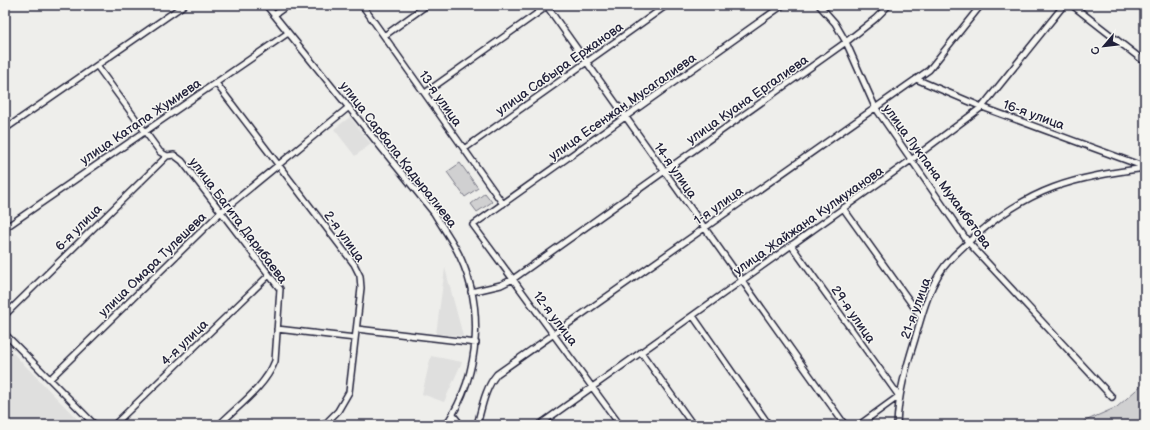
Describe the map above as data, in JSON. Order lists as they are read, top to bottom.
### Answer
{
  "streets": {
    "street": [
      "улица Сабыра Ержанова",
      "13-я улица",
      "улица Куана Ергалиева",
      "улица Есенжан Мусагалиева",
      "16-я улица",
      "улица Катапа Жумиева",
      "улица Сарбала Қадыралиева",
      "14-я улица",
      "улица Лукпана Мухамбетова",
      "1-я улица",
      "улица Багита Дарибаева",
      "улица Жайжана Кулмуханова",
      "6-я улица",
      "2-я улица",
      "улица Омара Тулешева",
      "21-я улица",
      "29-я улица",
      "12-я улица",
      "4-я улица"
    ]
  },
  "crossings": [
    ["улица Сабыра Ержанова", "13-я улица"],
    ["улица Сабыра Ержанова", "14-я улица"],
    ["13-я улица", "улица Есенжан Мусагалиева"],
    ["улица Куана Ергалиева", "улица Сарбала Қадыралиева"],
    ["улица Куана Ергалиева", "14-я улица"],
    ["улица Куана Ергалиева", "улица Лукпана Мухамбетова"],
    ["улица Куана Ергалиева", "12-я улица"],
    ["улица Есенжан Мусагалиева", "14-я улица"],
    ["улица Есенжан Мусагалиева", "12-я улица"],
    ["16-я улица", "1-я улица"],
    ["16-я улица", "улица Жайжана Кулмуханова"],
    ["16-я улица", "21-я улица"],
    ["улица Катапа Жумиева", "улица Сарбала Қадыралиева"],
    ["улица Катапа Жумиева", "улица Багита Дарибаева"],
    ["улица Катапа Жумиева", "2-я улица"],
    ["улица Сарбала Қадыралиева", "улица Омара Тулешева"],
    ["14-я улица", "1-я улица"],
    ["14-я улица", "улица Жайжана Кулмуханова"],
    ["улица Лукпана Мухамбетова", "1-я улица"],
    ["улица Лукпана Мухамбетова", "улица Жайжана Кулмуханова"],
    ["улица Лукпана Мухамбетова", "21-я улица"],
    ["1-я улица", "12-я улица"],
    ["улица Багита Дарибаева", "6-я улица"],
    ["улица Багита Дарибаева", "улица Омара Тулешева"],
    ["улица Багита Дарибаева", "4-я улица"],
    ["улица Жайжана Кулмуханова", "29-я улица"],
    ["улица Жайжана Кулмуханова", "12-я улица"],
    ["2-я улица", "улица Омара Тулешева"],
    ["21-я улица", "29-я улица"]
  ],
  "north": "bottom left"
}
